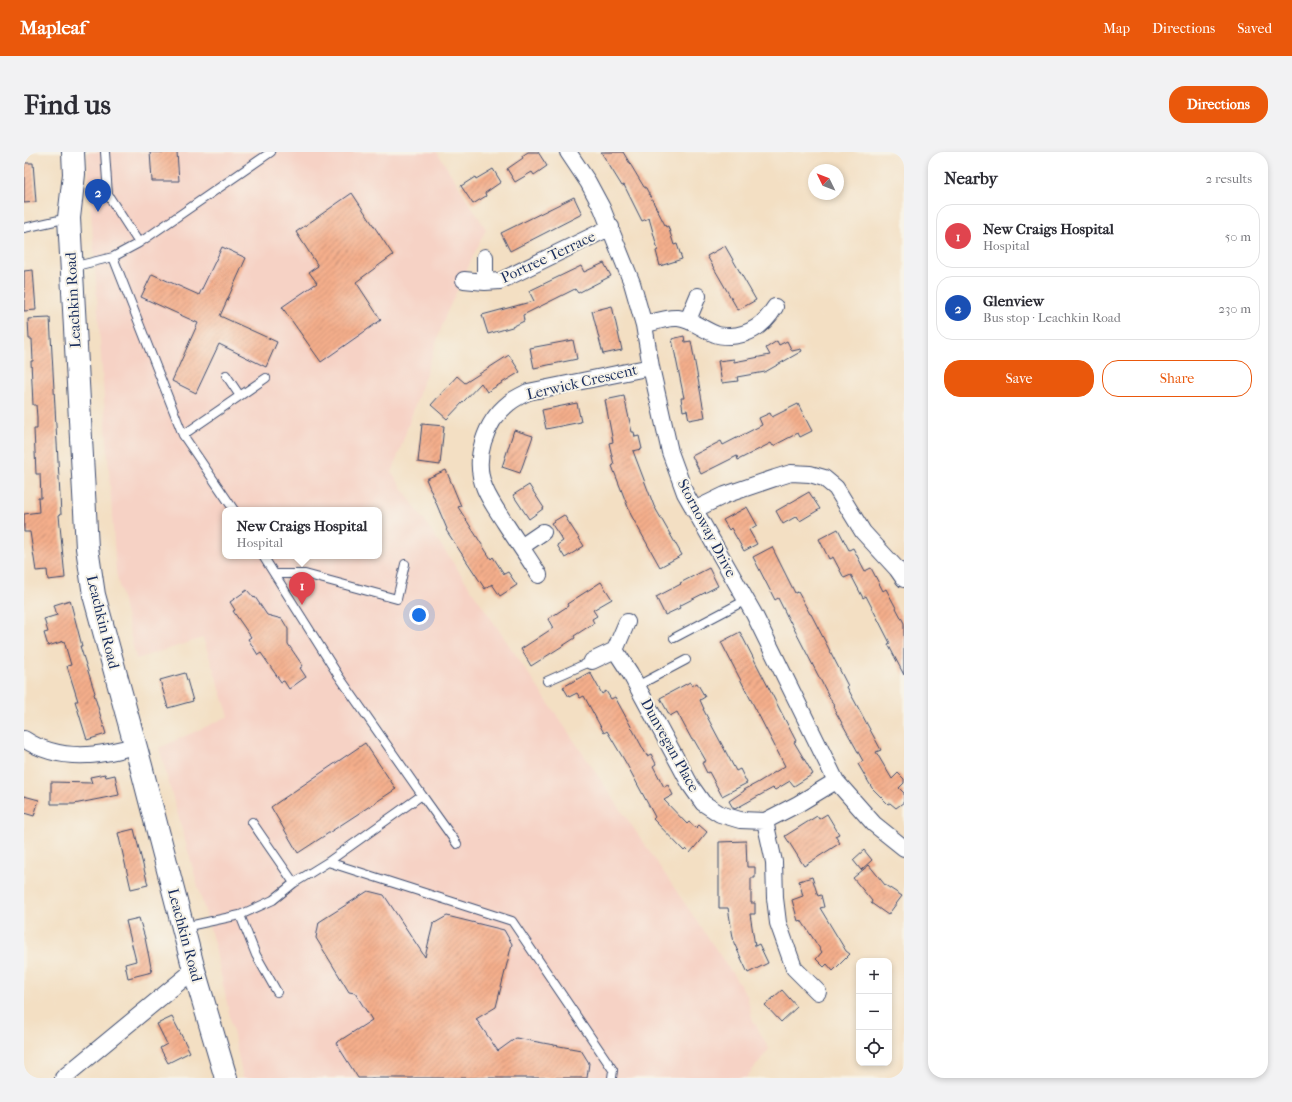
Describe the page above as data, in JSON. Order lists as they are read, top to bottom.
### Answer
{
  "streets": {
    "street": [
      "Portree Terrace",
      "Leachkin Road",
      "Lerwick Crescent",
      "Stornoway Drive",
      "Dunvegan Place"
    ]
  },
  "crossings": [
    ["Portree Terrace", "Stornoway Drive"],
    ["Lerwick Crescent", "Stornoway Drive"],
    ["Stornoway Drive", "Dunvegan Place"]
  ],
  "north": "top left",
  "page": {
    "header": "Mapleaf",
    "nav": ["Map", "Directions", "Saved"],
    "buttons": [
      "Directions",
      ["Save", "Share"]
    ],
    "title": "Find us",
    "heading": ["Nearby", "2 results"],
    "pins": ["2", "1"],
    "list": [
      {
        "mark": "1",
        "name": "New Craigs Hospital",
        "note": "Hospital",
        "value": "50 m"
      },
      {
        "mark": "2",
        "name": "Glenview",
        "note": "Bus stop · Leachkin Road",
        "value": "230 m"
      }
    ],
    "popup": ["New Craigs Hospital", "Hospital"],
    "map_buttons": ["+", "−"]
  }
}
